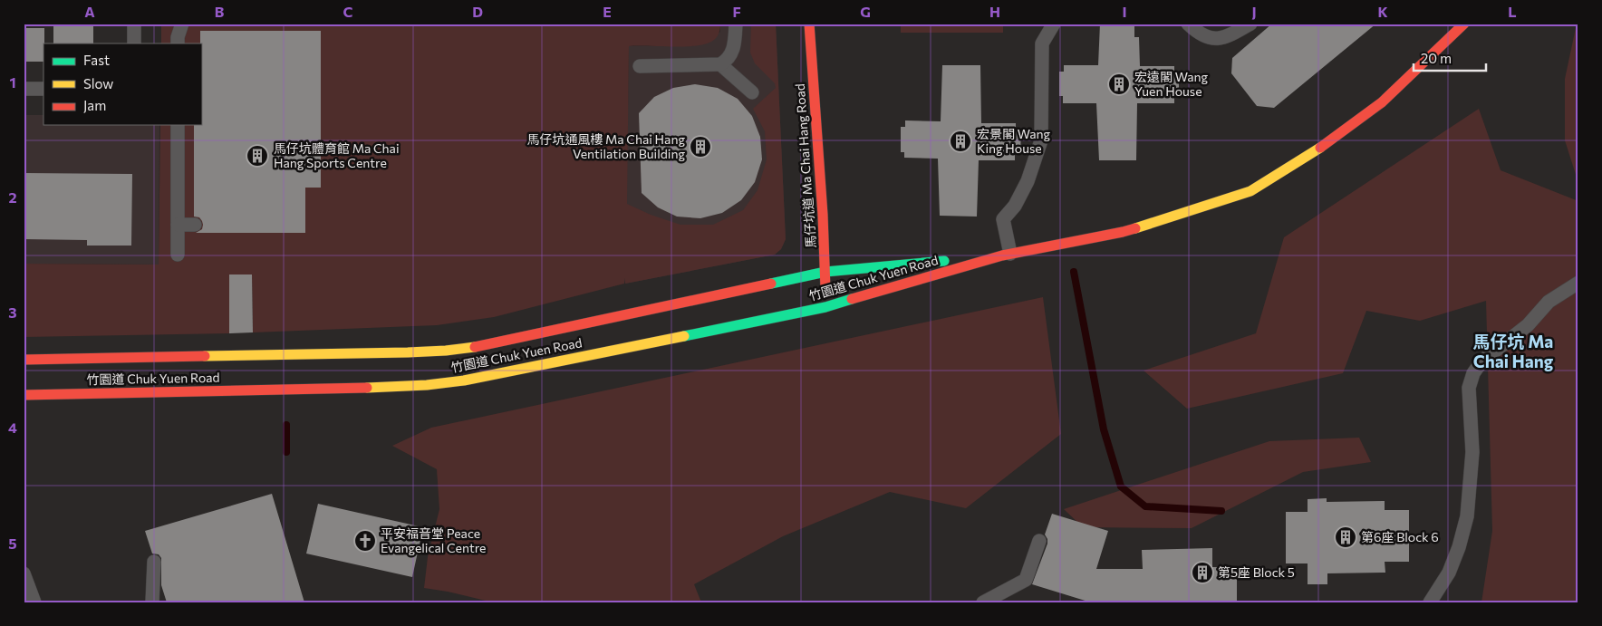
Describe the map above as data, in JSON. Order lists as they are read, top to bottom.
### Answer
{
  "streets": {
    "main road": ["馬仔坑道 Ma Chai Hang Road", "竹園道 Chuk Yuen Road"]
  },
  "crossings": [
    ["馬仔坑道 Ma Chai Hang Road", "竹園道 Chuk Yuen Road"]
  ],
  "districts": ["馬仔坑 Ma Chai Hang"],
  "places": {
    "building": [
      "宏遠閣 Wang Yuen House",
      "宏景閣 Wang King House",
      "馬仔坑通風樓 Ma Chai Hang Ventilation Building",
      "馬仔坑體育館 Ma Chai Hang Sports Centre",
      "第6座 Block 6",
      "第5座 Block 5"
    ],
    "church": ["平安福音堂 Peace Evangelical Centre"]
  },
  "legend": ["Fast", "Slow", "Jam"],
  "scale_bar": "20 m",
  "grid": {
    "columns": [
      "A",
      "B",
      "C",
      "D",
      "E",
      "F",
      "G",
      "H",
      "I",
      "J",
      "K",
      "L"
    ],
    "rows": [
      "1",
      "2",
      "3",
      "4",
      "5"
    ]
  }
}
